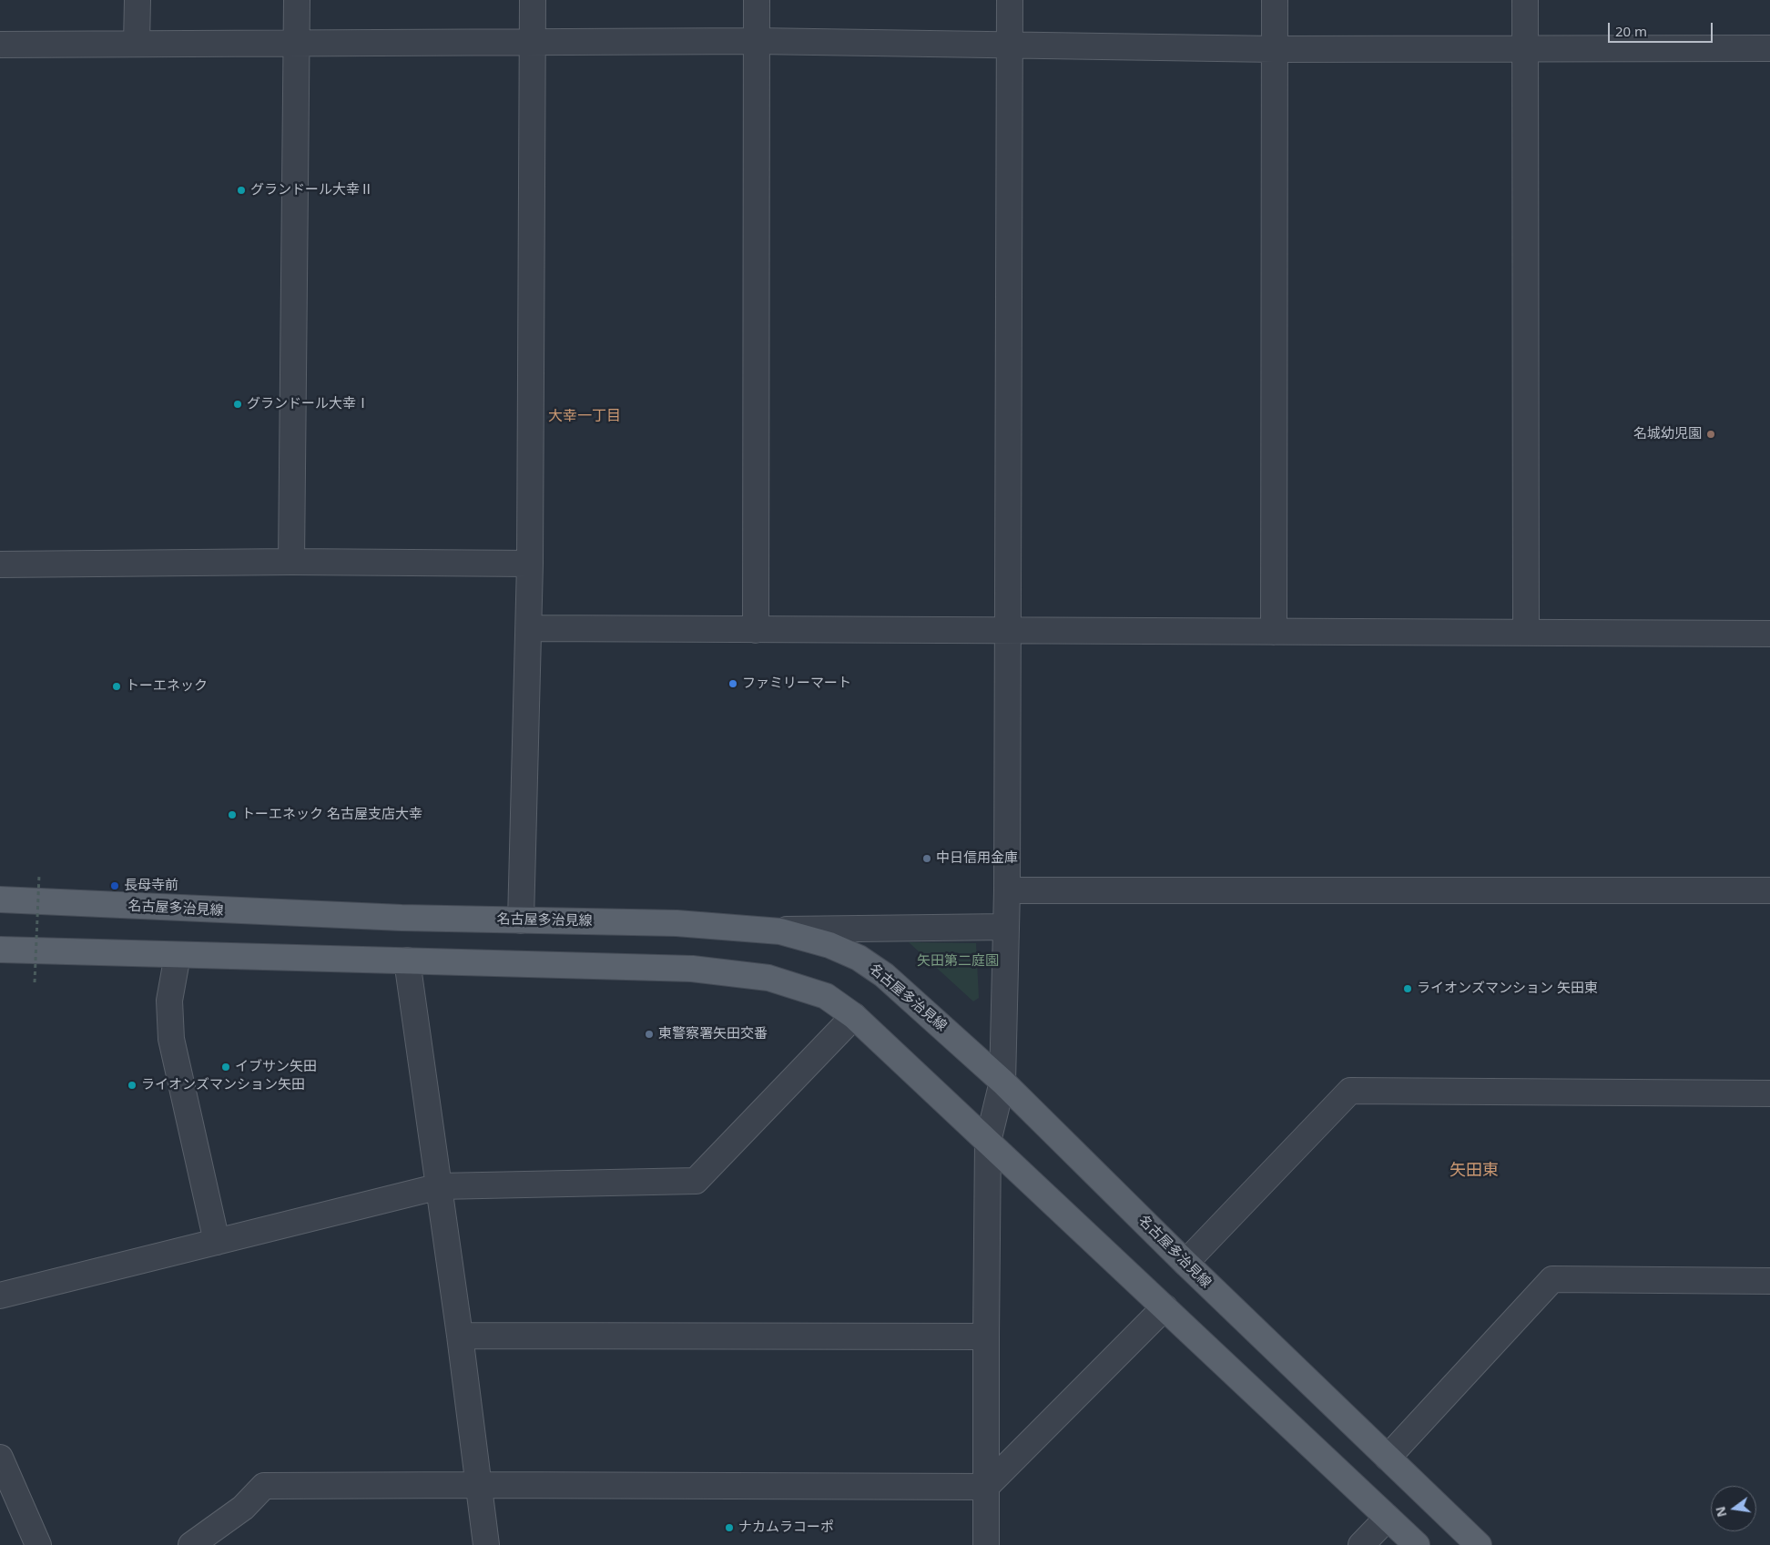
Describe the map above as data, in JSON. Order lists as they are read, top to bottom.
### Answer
{
  "streets": {
    "main road": ["名古屋多治見線"]
  },
  "districts": ["大幸一丁目", "矢田東"],
  "parks": ["矢田第二庭園"],
  "places": [
    "グランドール大幸Ⅱ",
    "グランドール大幸Ⅰ",
    "名城幼児園",
    "ファミリーマート",
    "トーエネック",
    "トーエネック 名古屋支店大幸",
    "中日信用金庫",
    "長母寺前",
    "ライオンズマンション 矢田東",
    "東警察署矢田交番",
    "イブサン矢田",
    "ライオンズマンション矢田",
    "ナカムラコーポ"
  ],
  "scale_bar": "20 m",
  "north": "left"
}
